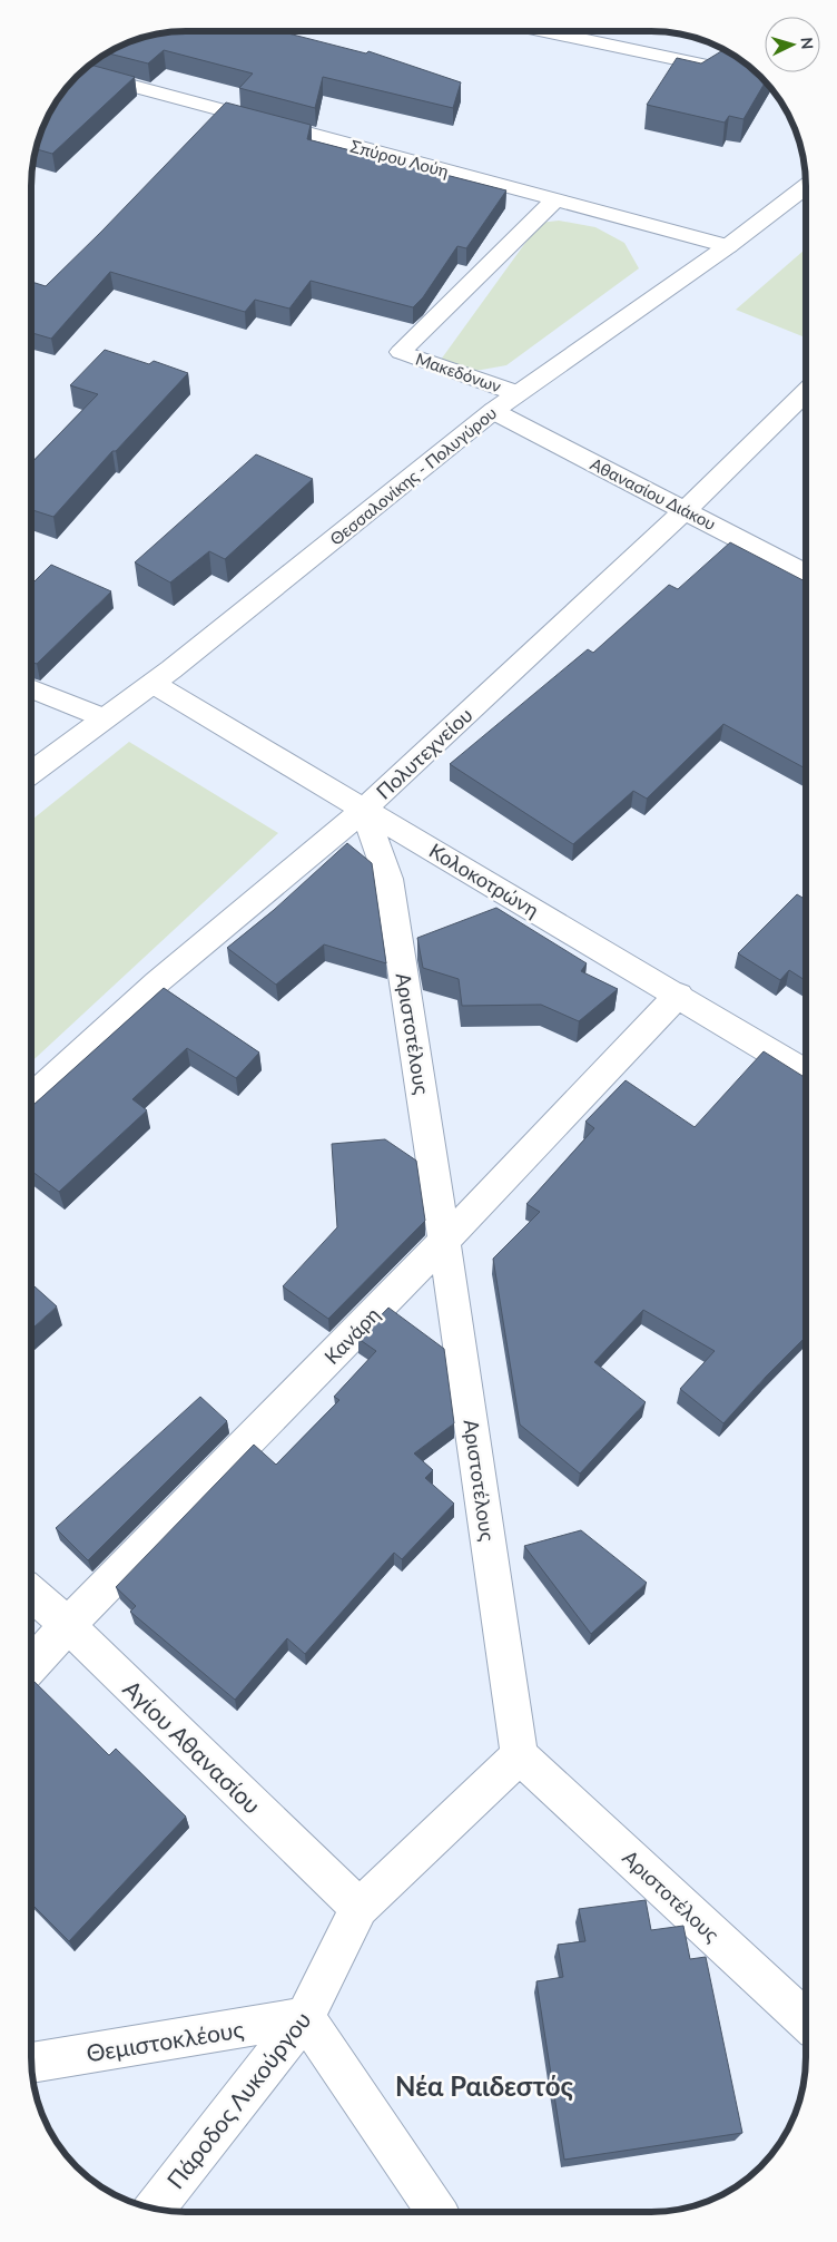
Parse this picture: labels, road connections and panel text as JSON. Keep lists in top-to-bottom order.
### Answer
{
  "streets": {
    "street": [
      "Σπύρου Λούη",
      "Μακεδόνων",
      "Θεσσαλονίκης - Πολυγύρου",
      "Αθανασίου Διάκου",
      "Πολυτεχνείου",
      "Κολοκοτρώνη",
      "Αριστοτέλους",
      "Κανάρη",
      "Αγίου Αθανασίου",
      "Θεμιστοκλέους",
      "Πάροδος Λυκούργου"
    ]
  },
  "crossings": [
    ["Σπύρου Λούη", "Μακεδόνων"],
    ["Σπύρου Λούη", "Θεσσαλονίκης - Πολυγύρου"],
    ["Μακεδόνων", "Θεσσαλονίκης - Πολυγύρου"],
    ["Θεσσαλονίκης - Πολυγύρου", "Αθανασίου Διάκου"],
    ["Θεσσαλονίκης - Πολυγύρου", "Κολοκοτρώνη"],
    ["Αθανασίου Διάκου", "Πολυτεχνείου"],
    ["Πολυτεχνείου", "Κολοκοτρώνη"],
    ["Πολυτεχνείου", "Αριστοτέλους"],
    ["Κολοκοτρώνη", "Αριστοτέλους"],
    ["Κολοκοτρώνη", "Κανάρη"],
    ["Αριστοτέλους", "Κανάρη"],
    ["Αριστοτέλους", "Πάροδος Λυκούργου"],
    ["Κανάρη", "Αγίου Αθανασίου"],
    ["Αγίου Αθανασίου", "Πάροδος Λυκούργου"],
    ["Θεμιστοκλέους", "Πάροδος Λυκούργου"]
  ],
  "districts": ["Νέα Ραιδεστός"],
  "north": "right"
}
